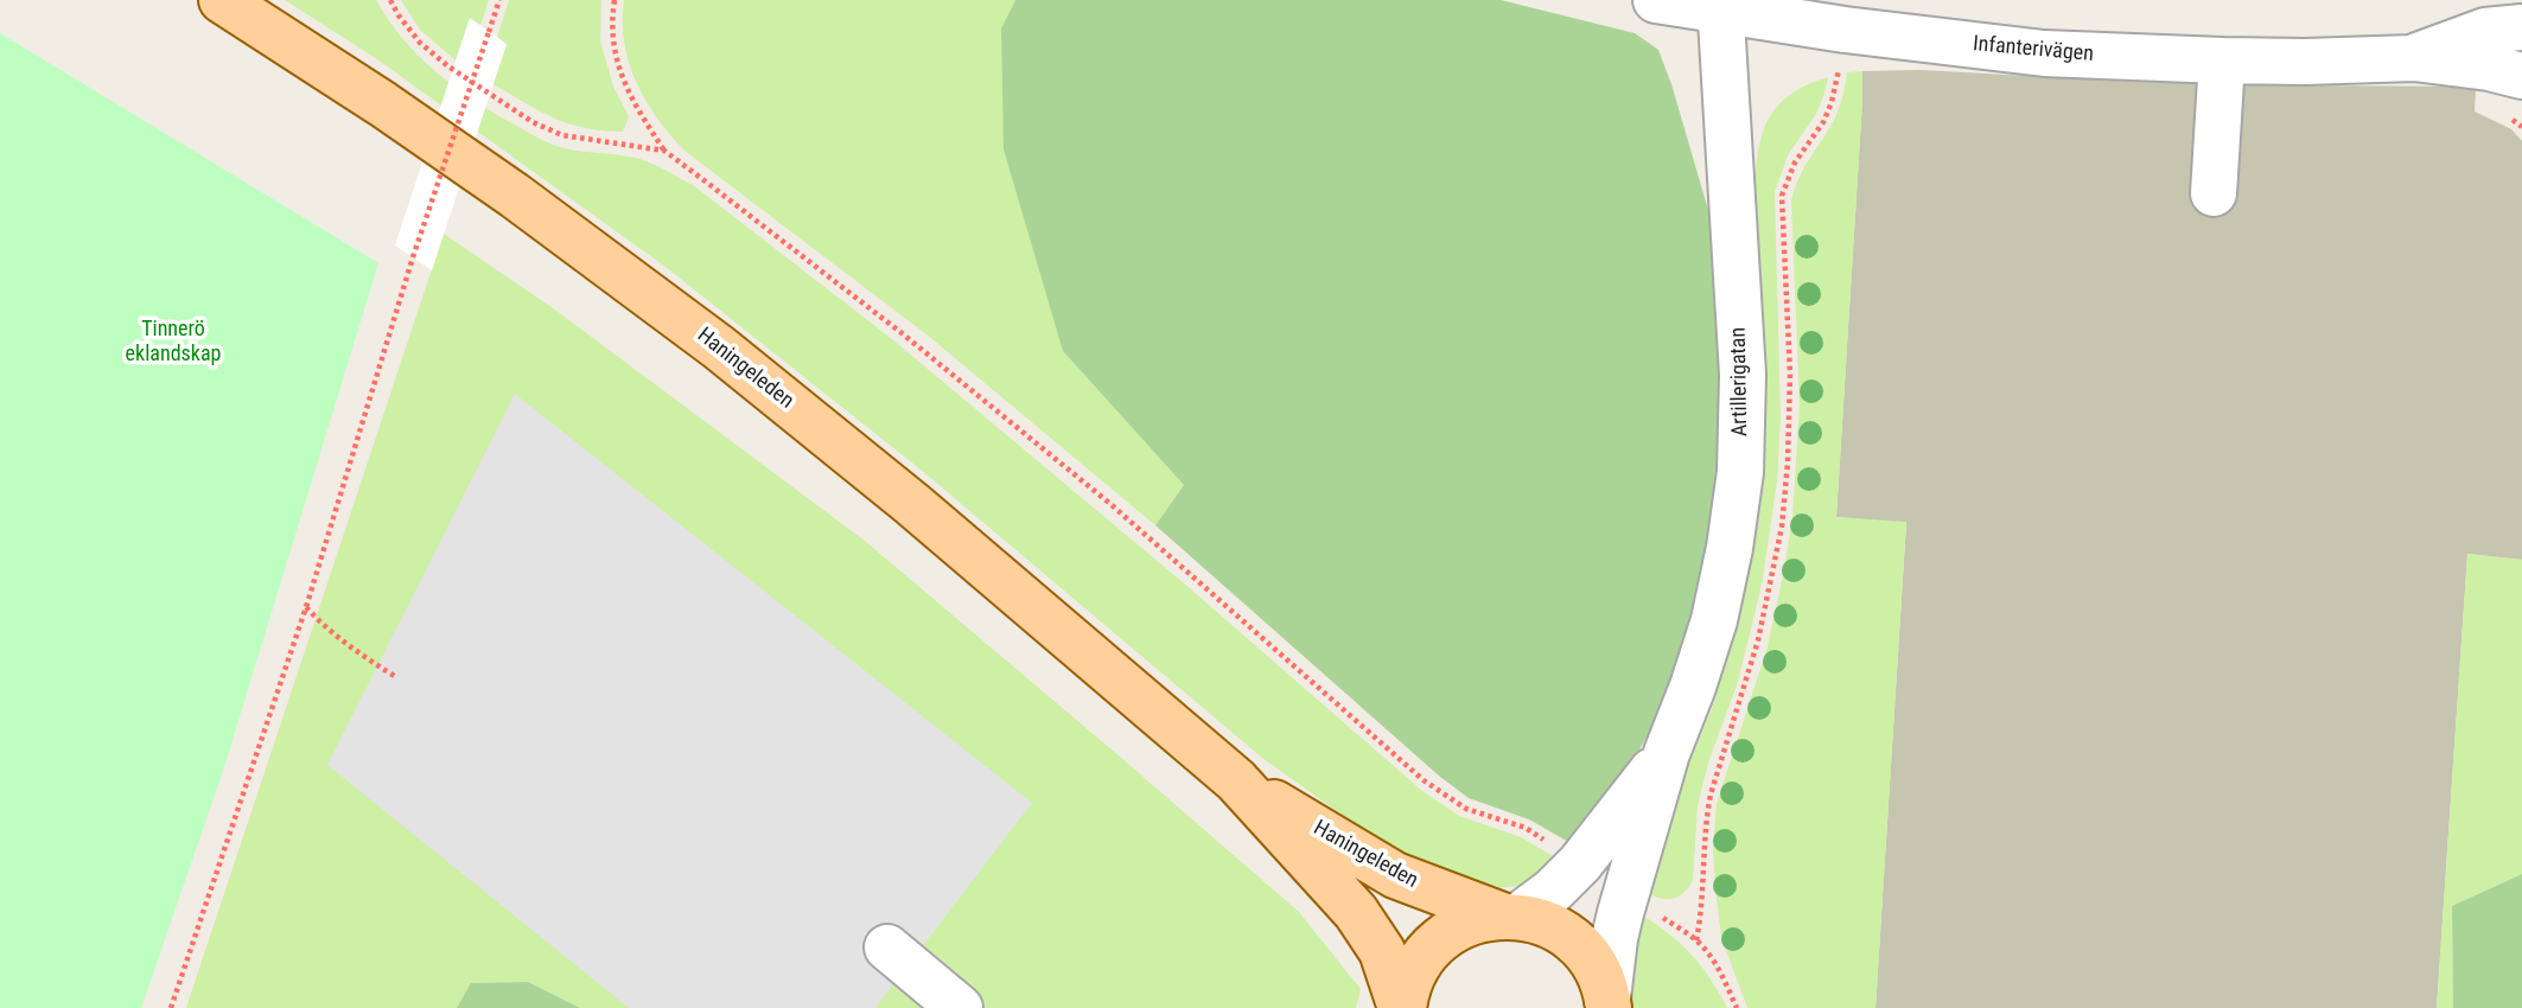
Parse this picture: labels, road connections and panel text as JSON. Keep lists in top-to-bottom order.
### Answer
{
  "streets": {
    "main road": ["Haningeleden"],
    "street": ["Infanterivägen", "Artillerigatan"]
  },
  "crossings": [
    ["Infanterivägen", "Artillerigatan"],
    ["Haningeleden", "Artillerigatan"]
  ],
  "parks": ["Tinnerö eklandskap"]
}
